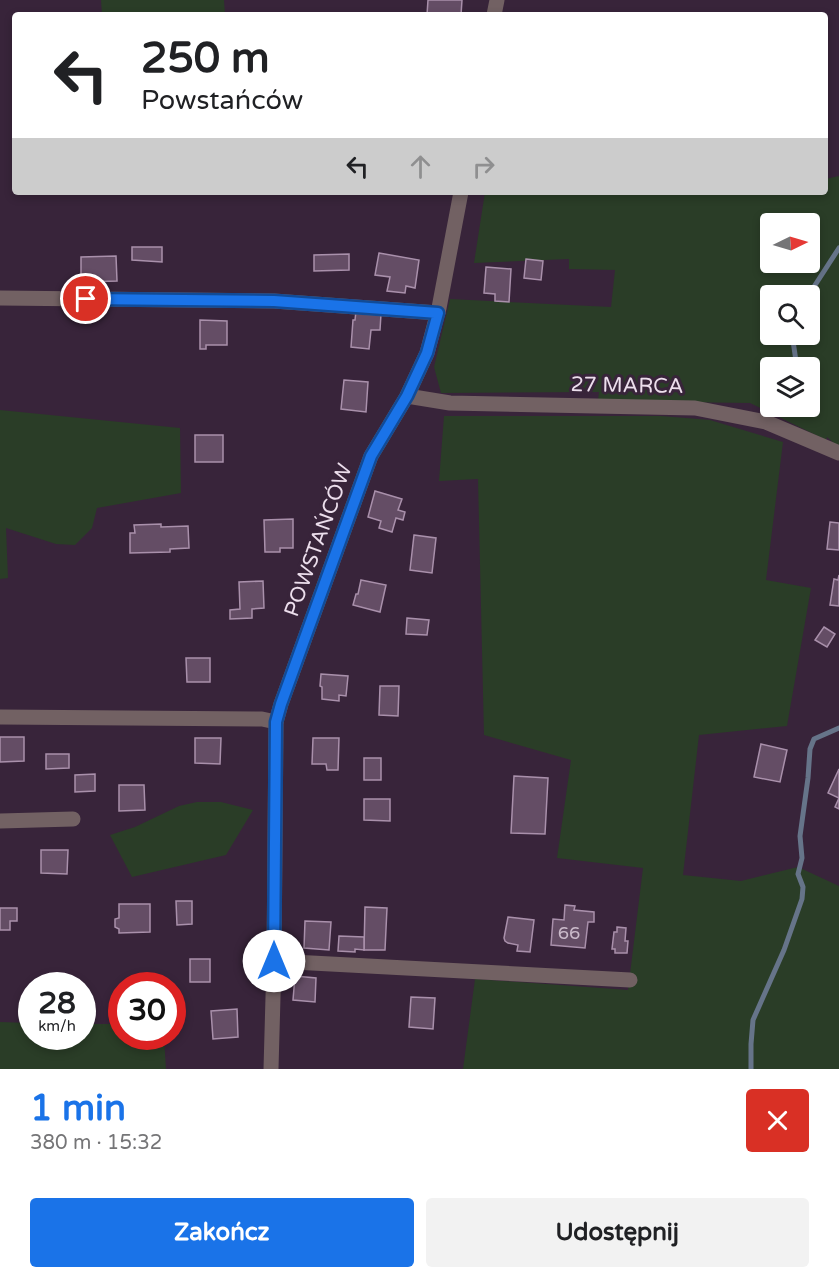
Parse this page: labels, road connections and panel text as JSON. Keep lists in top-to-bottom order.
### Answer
{
  "streets": {
    "street": ["27 MARCA", "POWSTAŃCÓW"]
  },
  "crossings": [
    ["27 MARCA", "POWSTAŃCÓW"]
  ],
  "house_numbers": ["66"],
  "north": "right",
  "page": {
    "turn": ["250 m", "Powstańców"],
    "speed": "28 km/h",
    "limit": "30",
    "heading": ["1 min", "380 m · 15:32"],
    "buttons": ["Zakończ", "Udostępnij"]
  }
}
